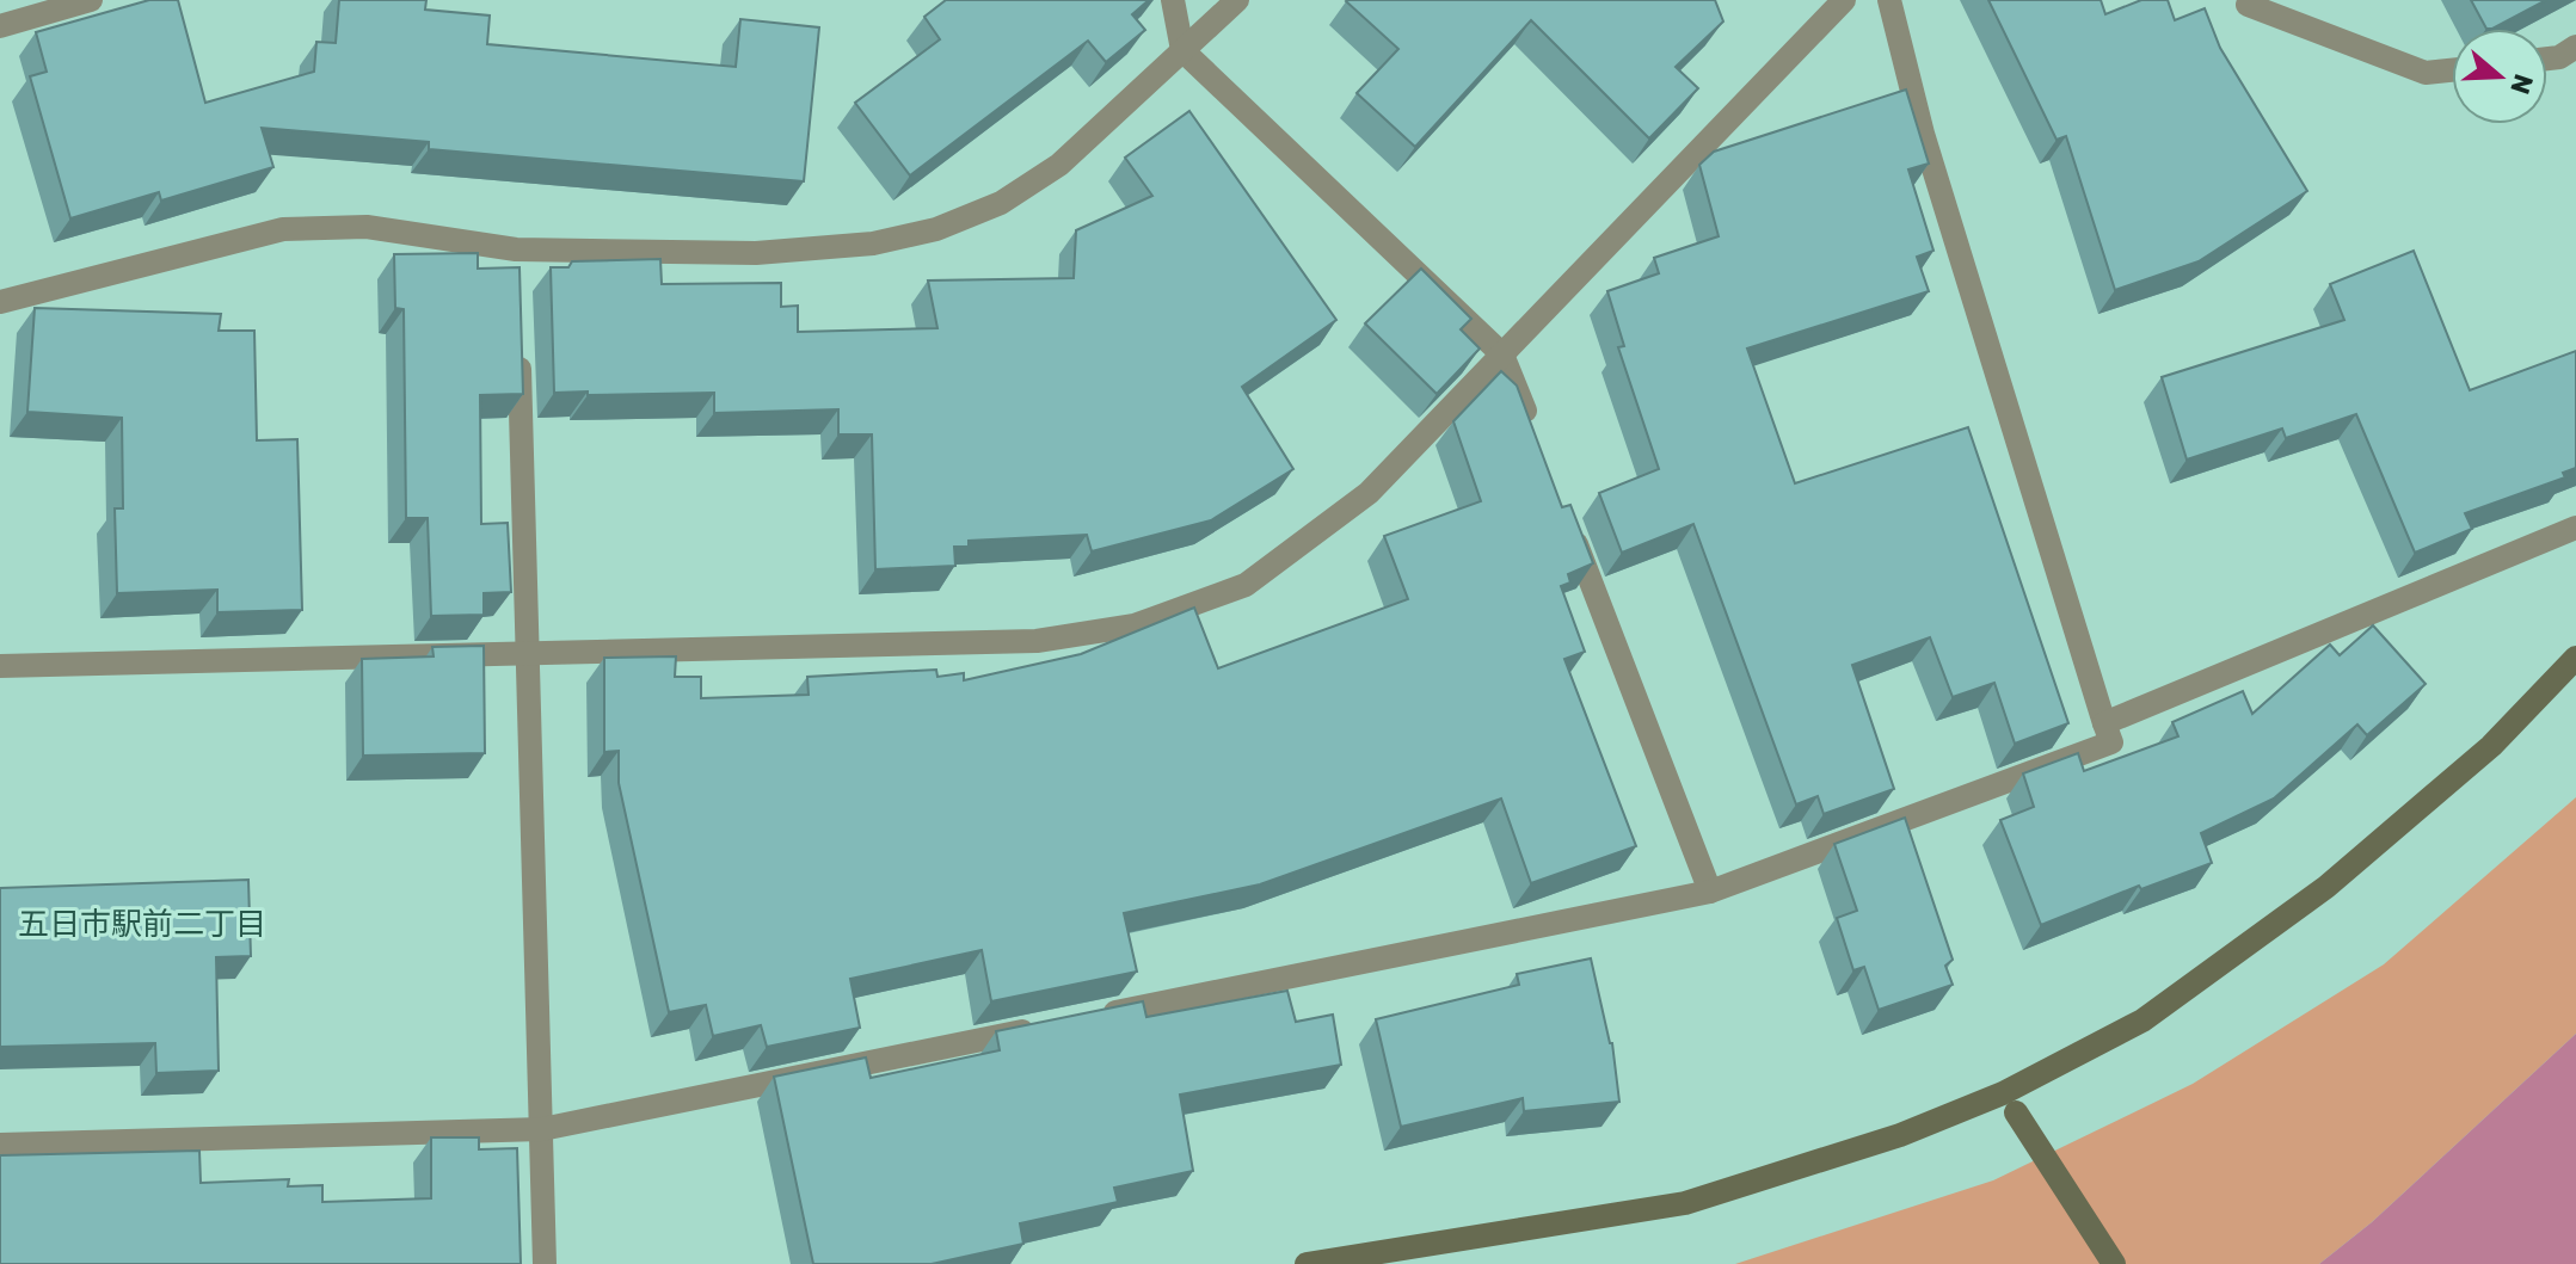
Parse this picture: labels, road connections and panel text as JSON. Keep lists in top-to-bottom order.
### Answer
{
  "districts": ["五日市駅前二丁目"],
  "north": "right"
}
